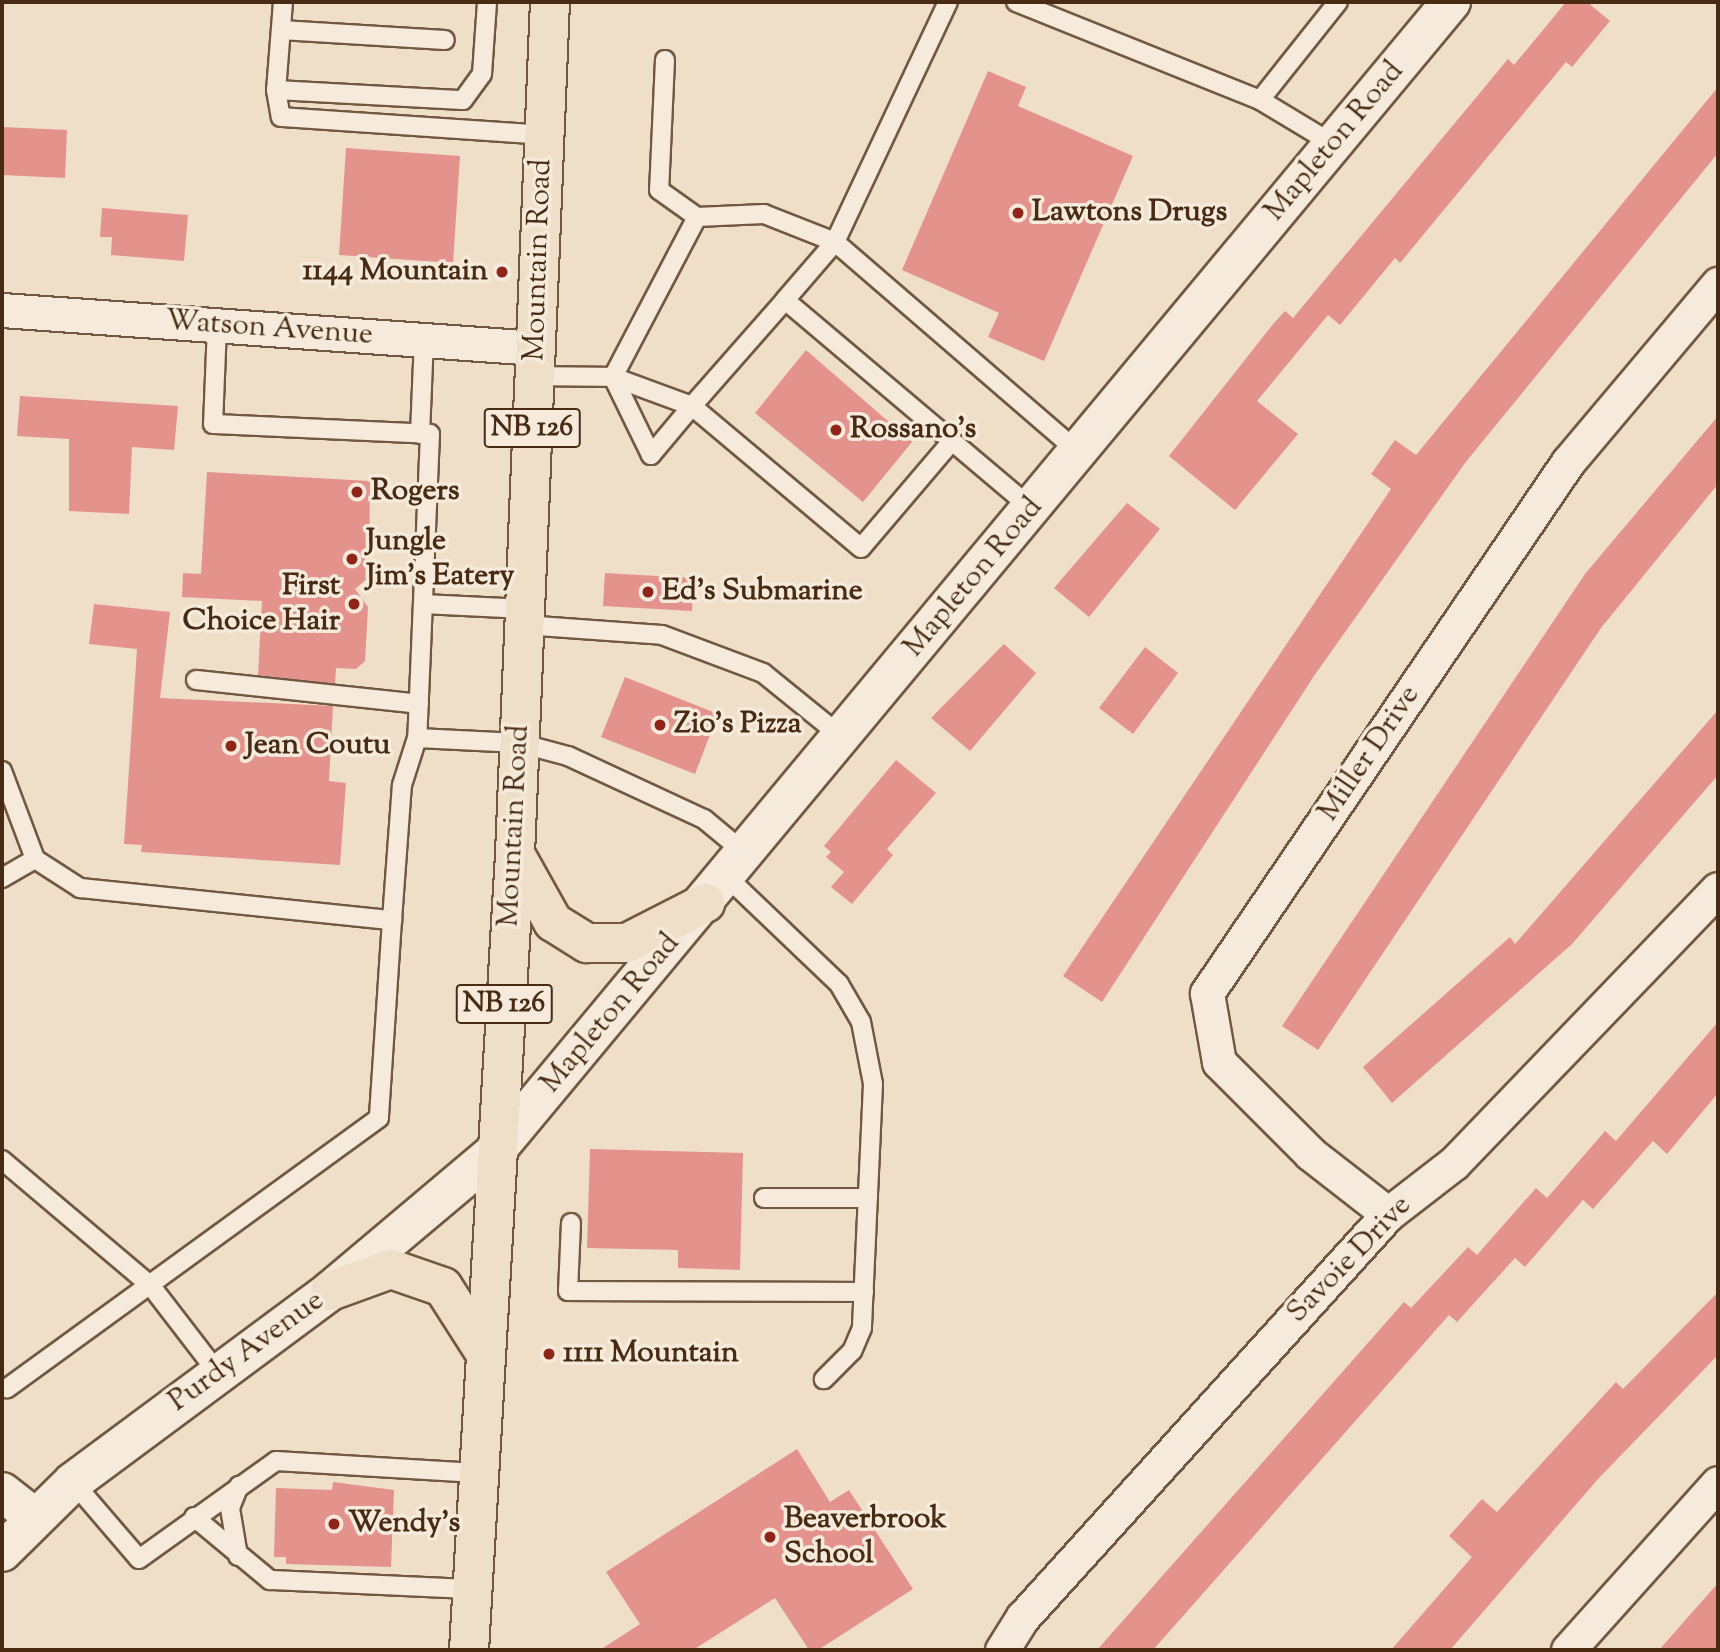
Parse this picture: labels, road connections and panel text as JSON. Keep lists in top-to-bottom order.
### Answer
{
  "streets": {
    "main road": [
      "Mapleton Road",
      "Mountain Road",
      "NB 126",
      "Purdy Avenue"
    ],
    "street": ["Watson Avenue", "Miller Drive", "Savoie Drive"]
  },
  "crossings": [
    ["Mapleton Road", "Mountain Road"],
    ["Mapleton Road", "Purdy Avenue"],
    ["Mountain Road", "Watson Avenue"],
    ["Mountain Road", "Purdy Avenue"],
    ["Miller Drive", "Savoie Drive"]
  ],
  "places": [
    "Lawtons Drugs",
    "1144 Mountain",
    "Rossano's",
    "Rogers",
    "Jungle Jim's Eatery",
    "Ed's Submarine",
    "First Choice Hair",
    "Zio's Pizza",
    "Jean Coutu",
    "1111 Mountain",
    "Wendy's",
    "Beaverbrook School"
  ]
}
